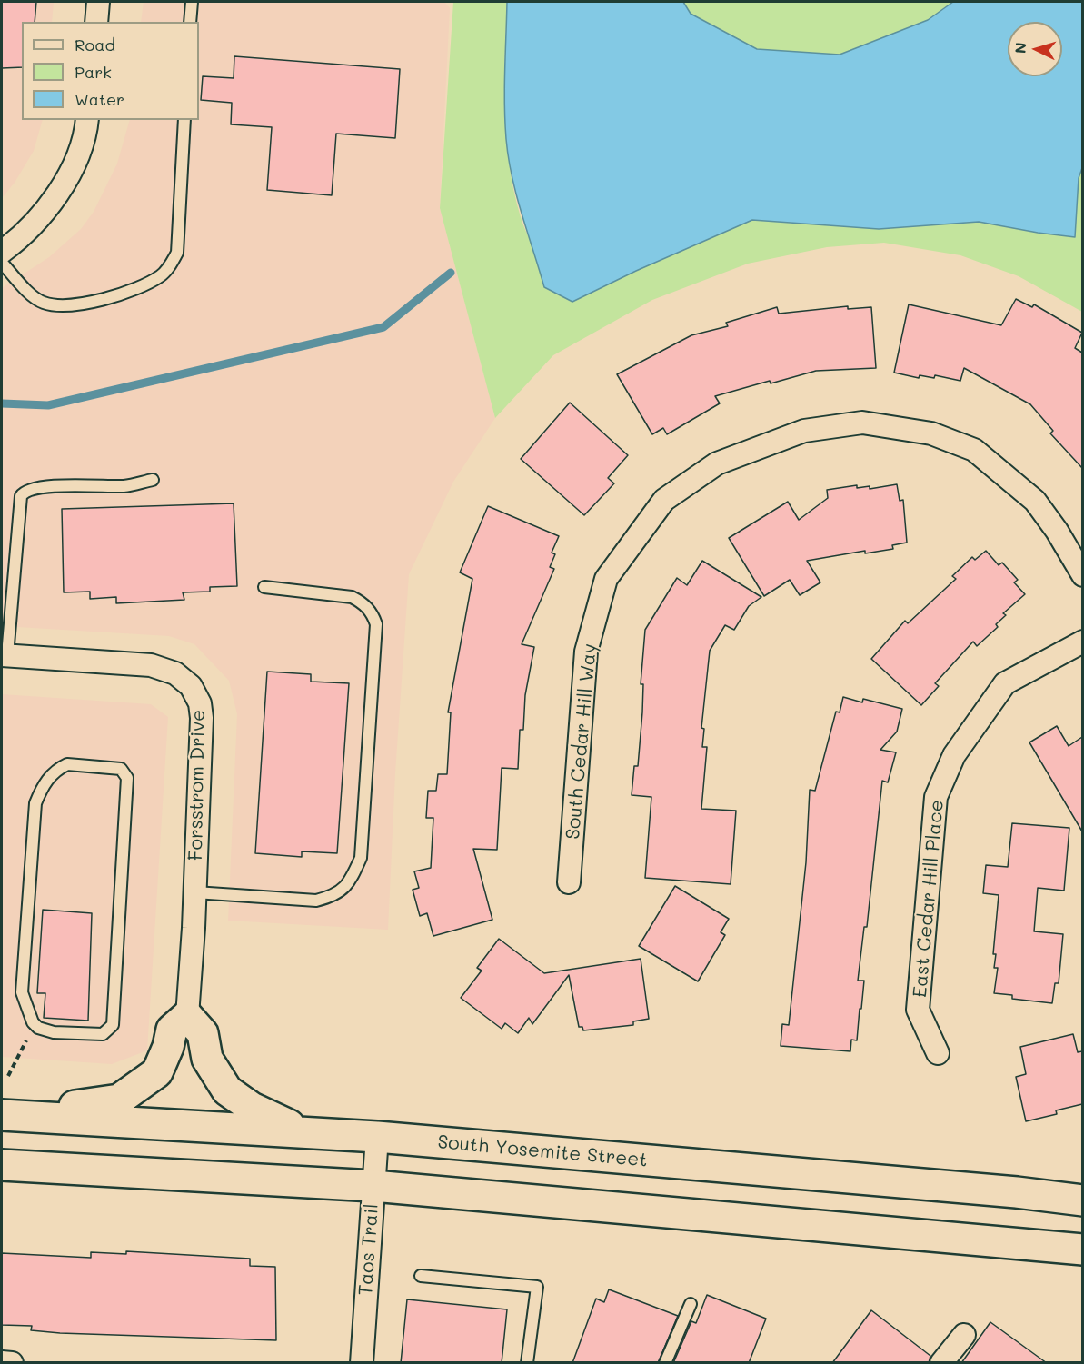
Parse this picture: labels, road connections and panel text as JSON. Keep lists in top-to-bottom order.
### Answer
{
  "streets": {
    "main road": ["South Yosemite Street"],
    "street": [
      "South Cedar Hill Way",
      "Forsstrom Drive",
      "East Cedar Hill Place",
      "Taos Trail"
    ]
  },
  "crossings": [
    ["South Yosemite Street", "Taos Trail"]
  ],
  "legend": ["Road", "Park", "Water"],
  "north": "left"
}
